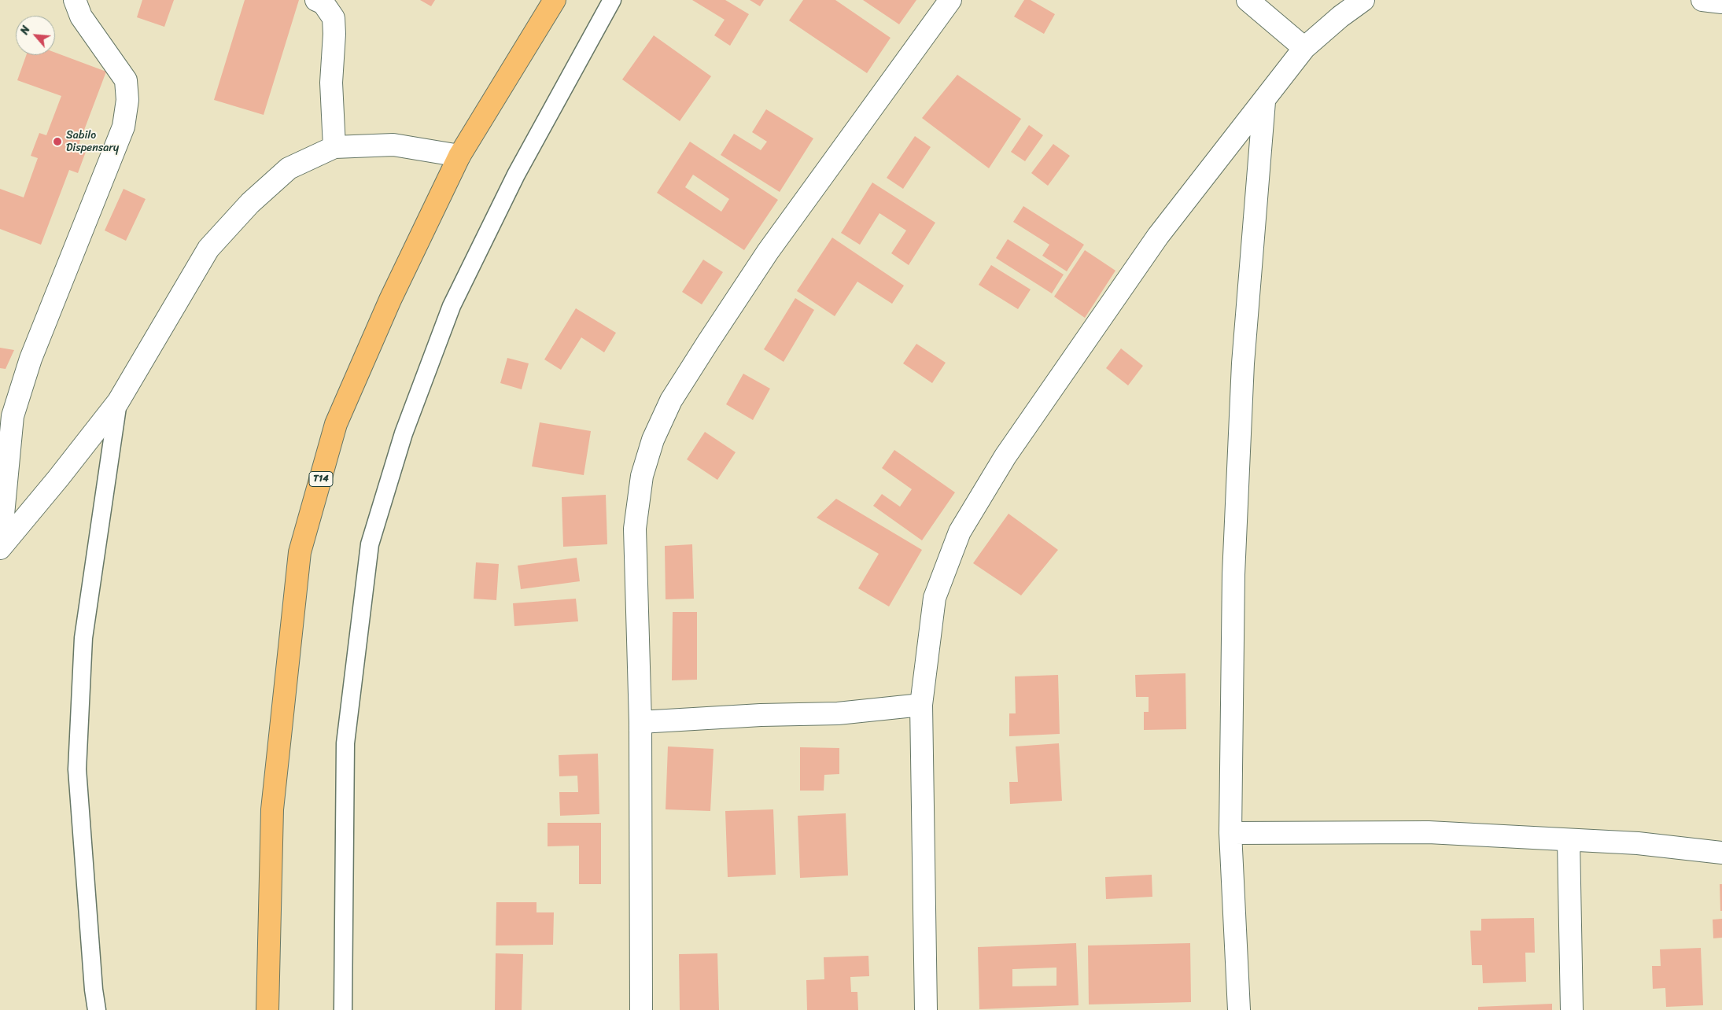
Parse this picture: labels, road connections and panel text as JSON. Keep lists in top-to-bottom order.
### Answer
{
  "streets": {
    "highway": ["T14"]
  },
  "places": ["Sabilo Dispensary"],
  "north": "top left"
}
